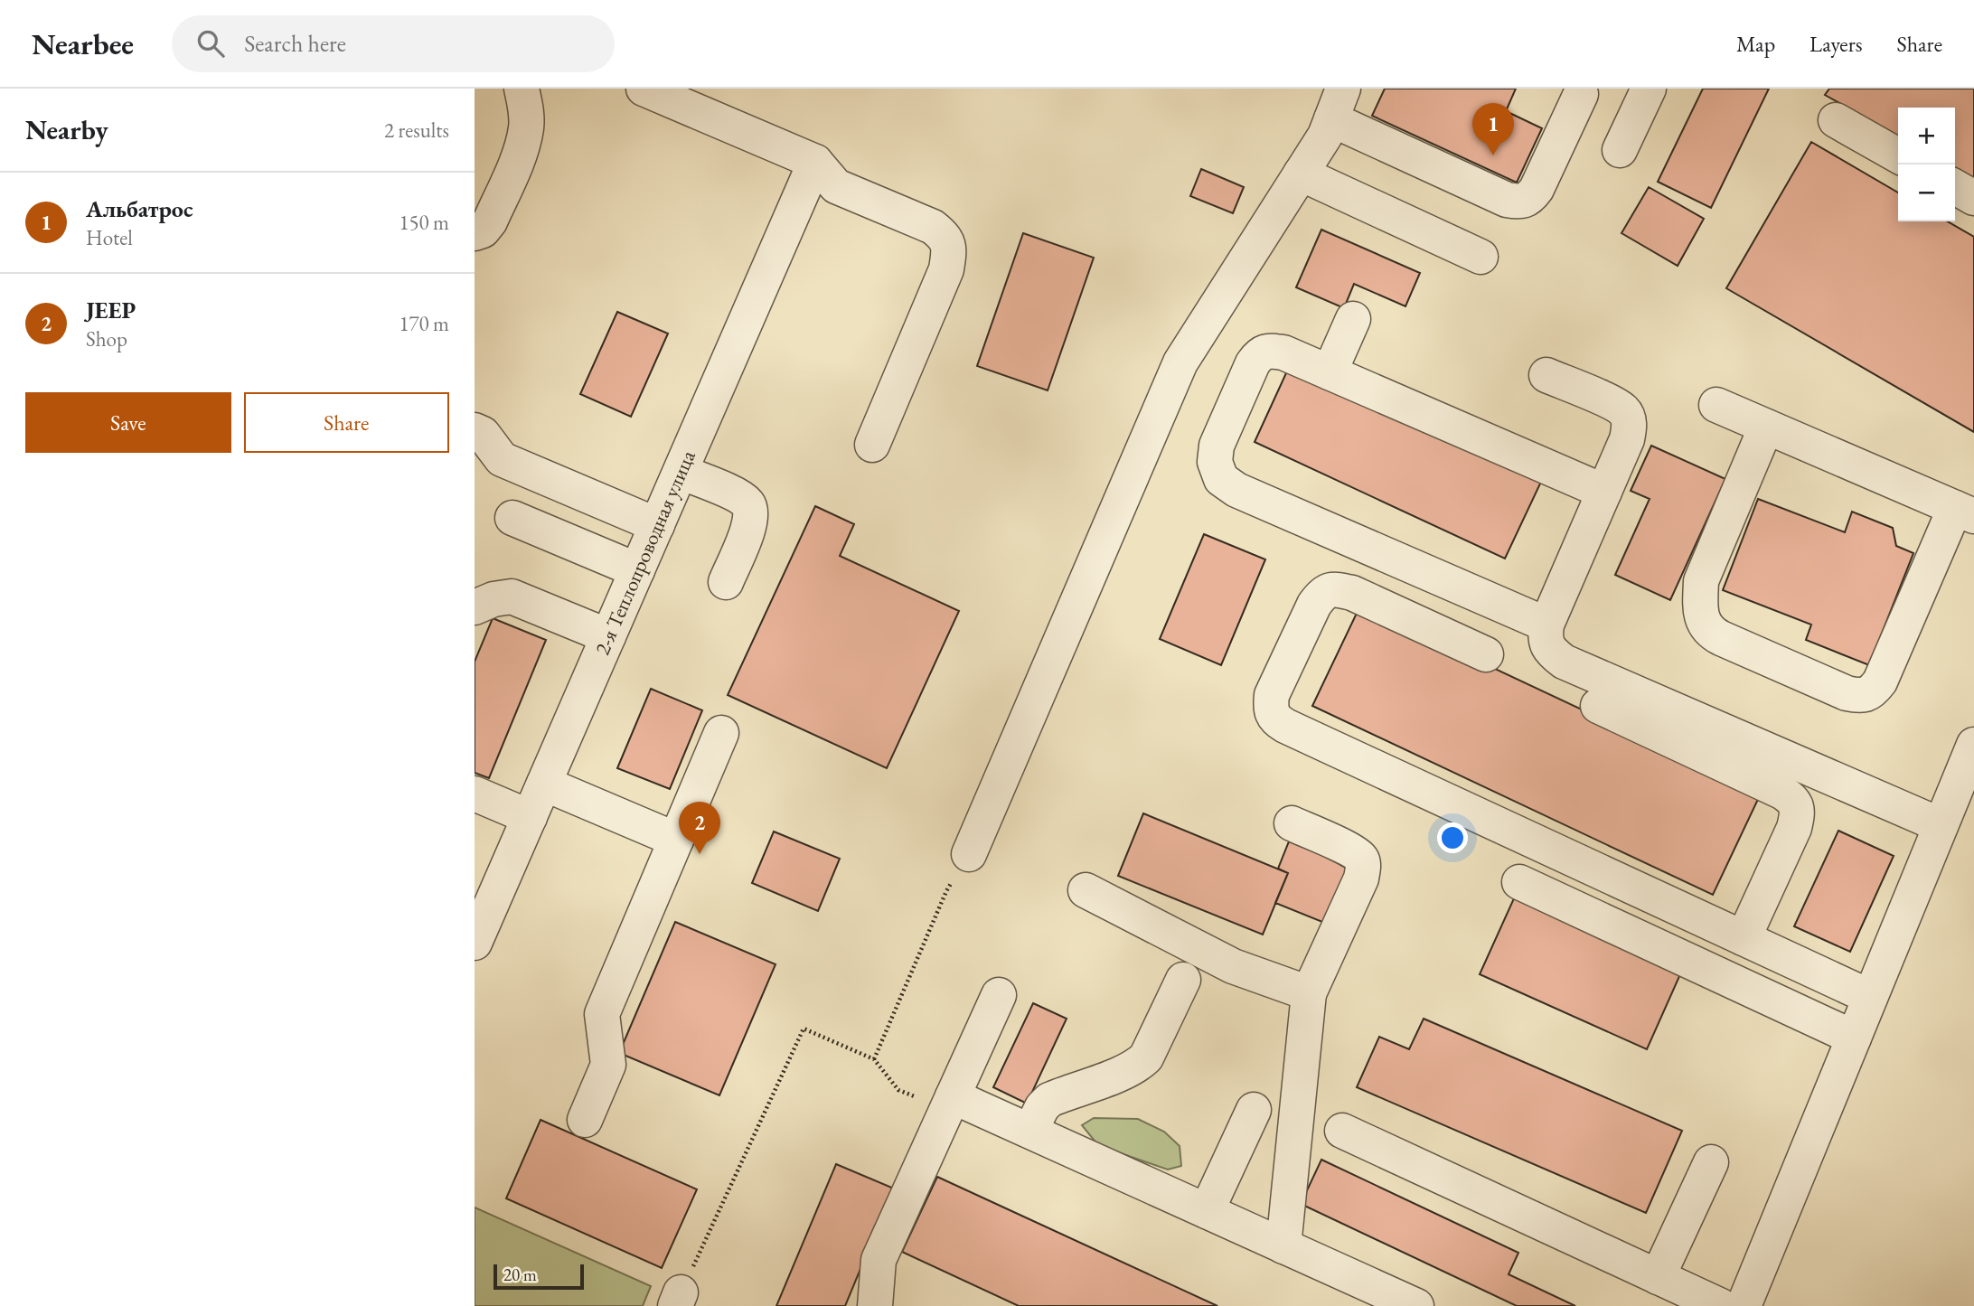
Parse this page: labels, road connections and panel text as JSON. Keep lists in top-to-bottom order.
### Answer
{
  "streets": {
    "street": ["2-я Теплопроводная улица"]
  },
  "scale_bar": "20 m",
  "page": {
    "header": "Nearbee",
    "search": "Search here",
    "nav": ["Map", "Layers", "Share"],
    "heading": ["Nearby", "2 results"],
    "pins": ["1", "2"],
    "map_buttons": ["+", "−"],
    "list": [
      {
        "mark": "1",
        "name": "Альбатрос",
        "note": "Hotel",
        "value": "150 m"
      },
      {
        "mark": "2",
        "name": "JEEP",
        "note": "Shop",
        "value": "170 m"
      }
    ],
    "buttons": ["Save", "Share"],
    "scale": "20 m"
  }
}
